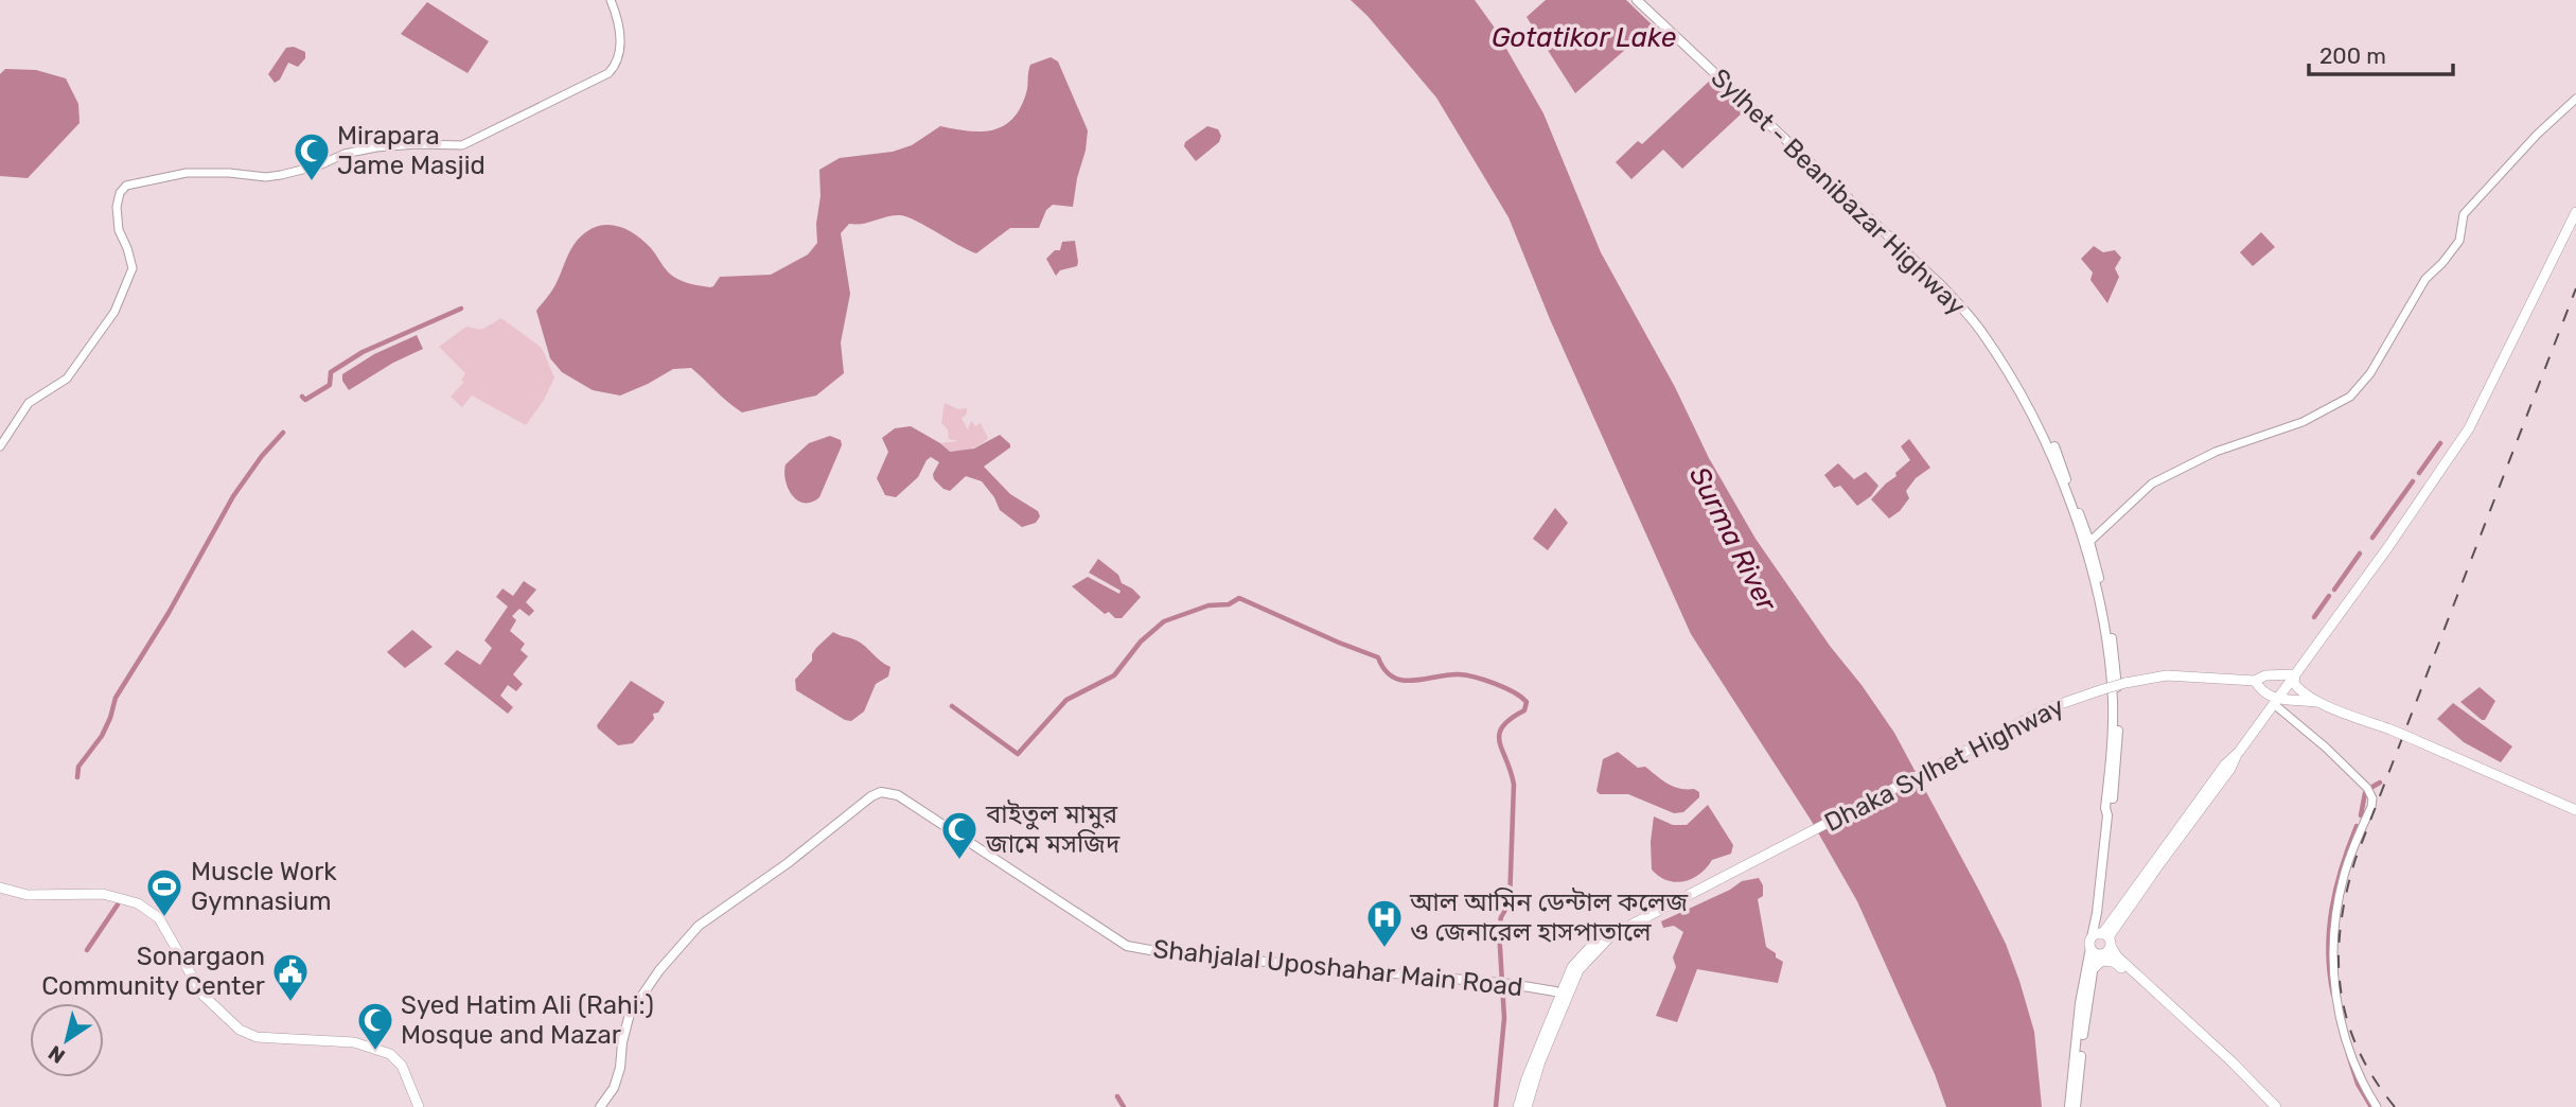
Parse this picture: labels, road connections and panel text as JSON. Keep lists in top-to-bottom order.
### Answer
{
  "streets": {
    "highway": ["Dhaka Sylhet Highway"],
    "main road": ["Sylhet - Beanibazar Highway", "Shahjalal Uposhahar Main Road"]
  },
  "crossings": [
    ["Dhaka Sylhet Highway", "Shahjalal Uposhahar Main Road"]
  ],
  "water": ["Gotatikor Lake", "Surma River"],
  "places": {
    "mosque": ["Mirapara Jame Masjid", "বাইতুল মামুর জামে মসজিদ", "Syed Hatim Ali (Rahi:) Mosque and Mazar"],
    "sports": ["Muscle Work Gymnasium"],
    "hospital": ["আল আমিন ডেন্টাল কলেজ ও জেনারেল হাসপাতালে"],
    "public building": ["Sonargaon Community Center"]
  },
  "scale_bar": "200 m",
  "north": "bottom left"
}
